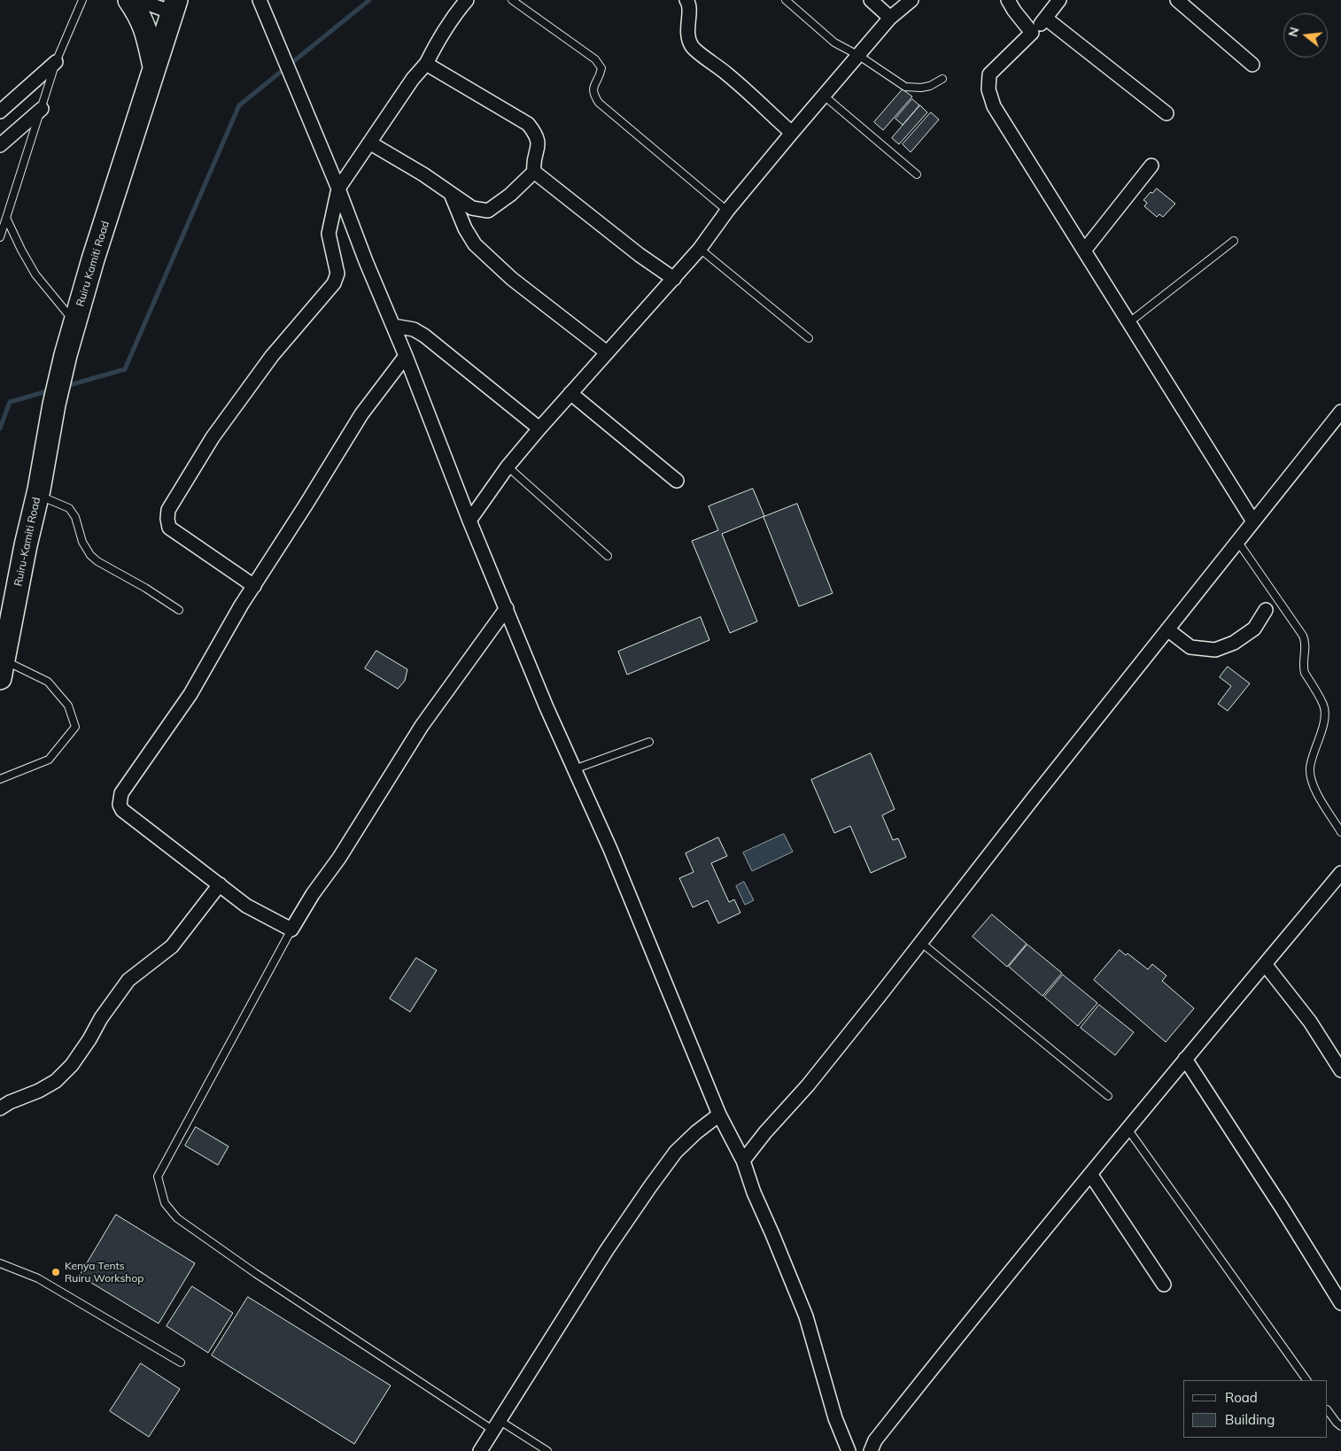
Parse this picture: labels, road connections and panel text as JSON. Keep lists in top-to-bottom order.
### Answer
{
  "streets": {
    "main road": ["Ruiru Kamiti Road", "Ruiru-Kamiti Road"]
  },
  "crossings": [
    ["Ruiru Kamiti Road", "Ruiru-Kamiti Road"]
  ],
  "places": ["Kenya Tents Ruiru Workshop"],
  "legend": ["Road", "Building"],
  "north": "left"
}
